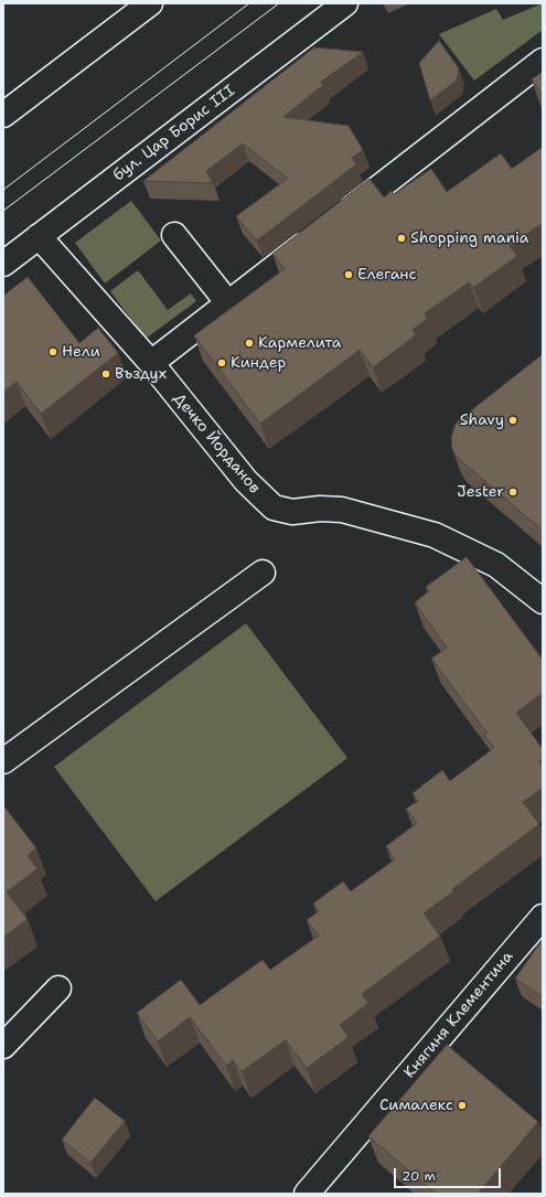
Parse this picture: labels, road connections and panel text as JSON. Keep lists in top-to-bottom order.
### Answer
{
  "streets": {
    "street": ["бул. Цар Борис III", "Дечко Йорданов", "Княгиня Клементина"]
  },
  "crossings": [
    ["бул. Цар Борис III", "Дечко Йорданов"]
  ],
  "places": [
    "Shopping mania",
    "Елеганс",
    "Кармелита",
    "Нели",
    "Киндер",
    "Въздух",
    "Shavy",
    "Jester",
    "Сималекс"
  ],
  "scale_bar": "20 m"
}
